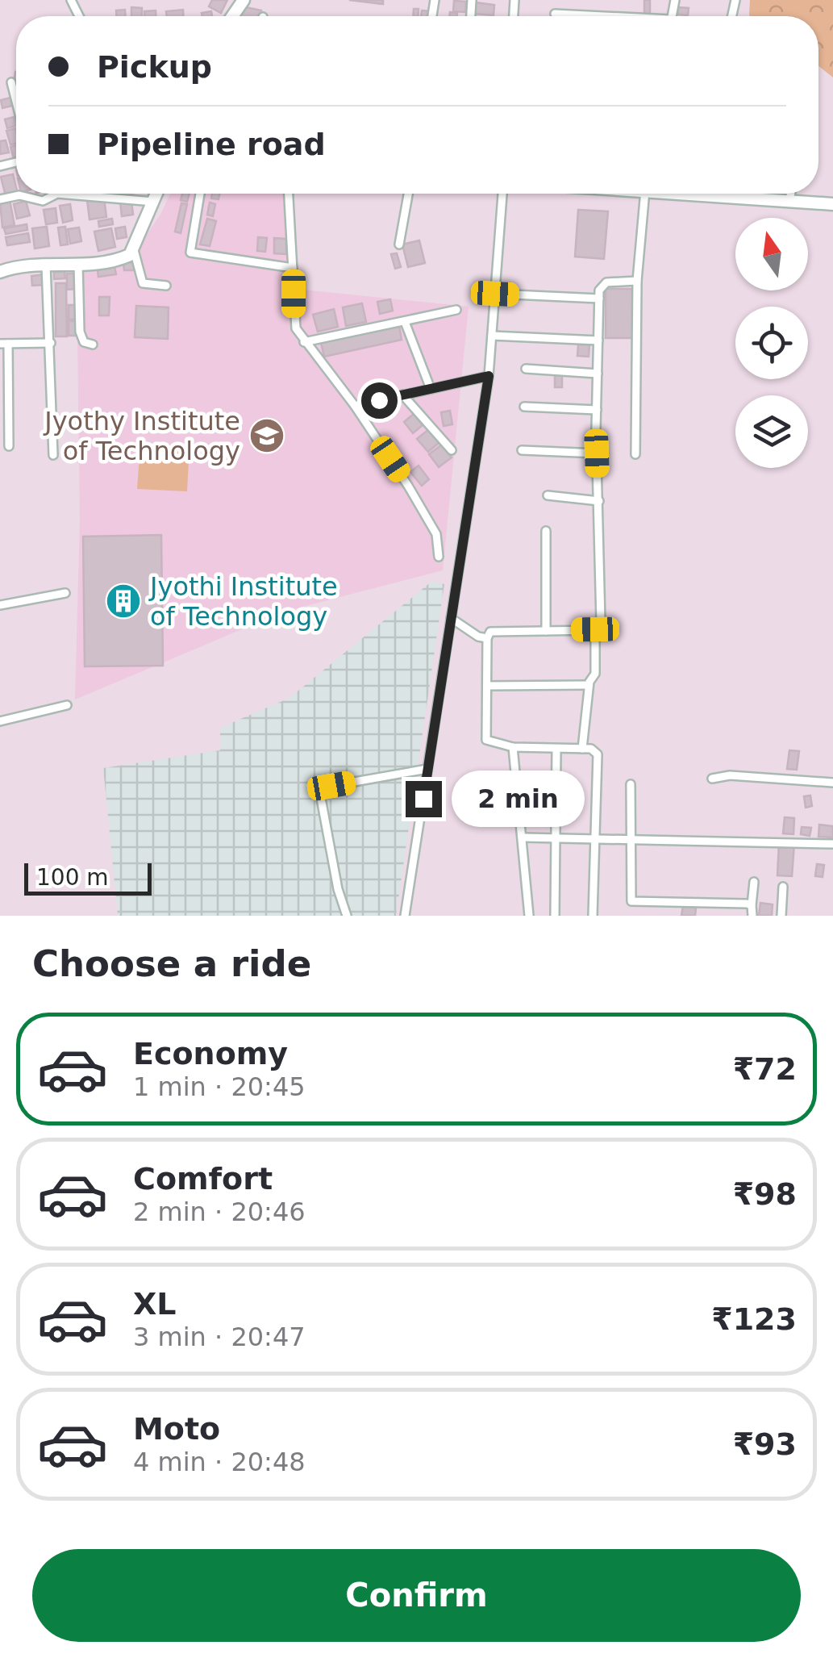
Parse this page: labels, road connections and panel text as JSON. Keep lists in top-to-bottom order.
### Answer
{
  "places": {
    "school or university": ["Jyothy Institute of Technology"],
    "building": ["Jyothi Institute of Technology"]
  },
  "scale_bar": "100 m",
  "north": "top",
  "page": {
    "banner": ["Pickup", "Pipeline road"],
    "bubble": "2 min",
    "scale": "100 m",
    "heading": "Choose a ride",
    "list": [
      {
        "name": "Economy",
        "note": "1 min · 20:45",
        "value": "₹72"
      },
      {
        "name": "Comfort",
        "note": "2 min · 20:46",
        "value": "₹98"
      },
      {
        "name": "XL",
        "note": "3 min · 20:47",
        "value": "₹123"
      },
      {
        "name": "Moto",
        "note": "4 min · 20:48",
        "value": "₹93"
      }
    ],
    "buttons": "Confirm"
  }
}
